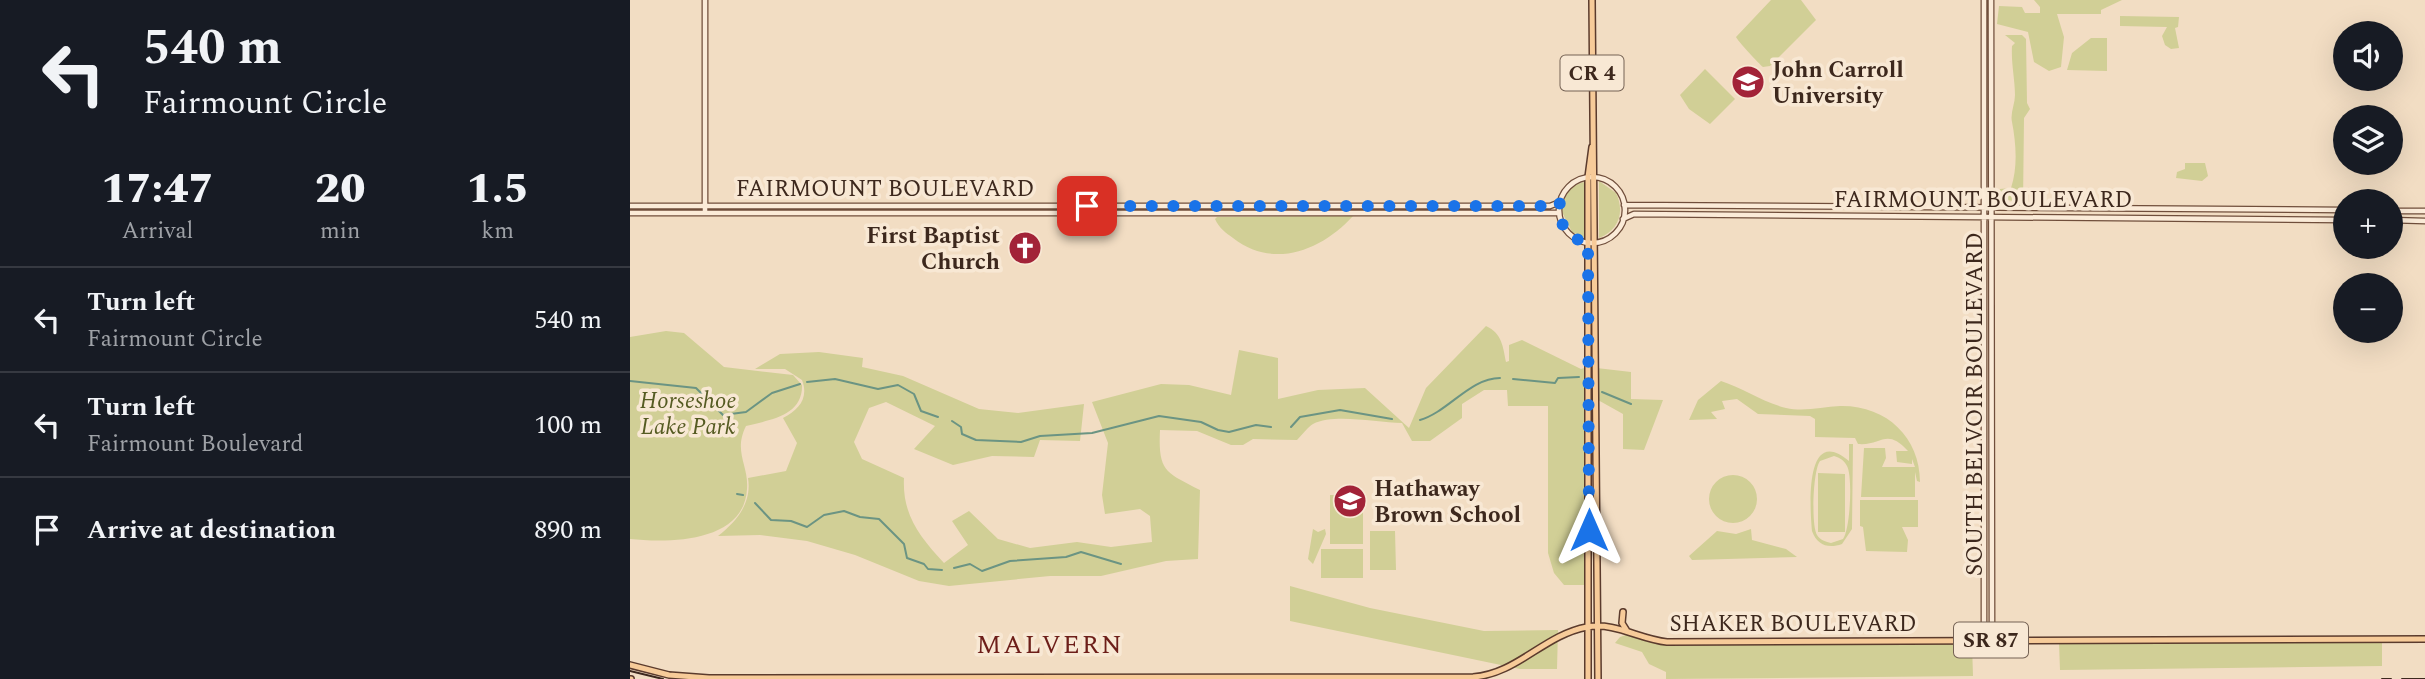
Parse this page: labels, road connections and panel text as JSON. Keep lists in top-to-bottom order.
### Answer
{
  "streets": {
    "main road": [
      "CR 4",
      "FAIRMOUNT BOULEVARD",
      "SOUTH BELVOIR BOULEVARD",
      "SHAKER BOULEVARD",
      "SR 87"
    ]
  },
  "crossings": [
    ["CR 4", "SHAKER BOULEVARD"],
    ["FAIRMOUNT BOULEVARD", "SOUTH BELVOIR BOULEVARD"],
    ["SOUTH BELVOIR BOULEVARD", "SHAKER BOULEVARD"]
  ],
  "districts": ["MALVERN"],
  "parks": ["Horseshoe Lake Park"],
  "places": {
    "school or university": ["John Carroll University", "Hathaway Brown School"],
    "church": ["First Baptist Church"]
  },
  "page": {
    "turn": ["540 m", "Fairmount Circle"],
    "map_buttons": ["+", "−"],
    "eta": [
      "17:47",
      "Arrival",
      "20",
      "min",
      "1.5",
      "km"
    ],
    "list": [
      {
        "name": "Turn left",
        "note": "Fairmount Circle",
        "value": "540 m"
      },
      {
        "name": "Turn left",
        "note": "Fairmount Boulevard",
        "value": "100 m"
      },
      {
        "name": "Arrive at destination",
        "value": "890 m"
      }
    ]
  }
}
